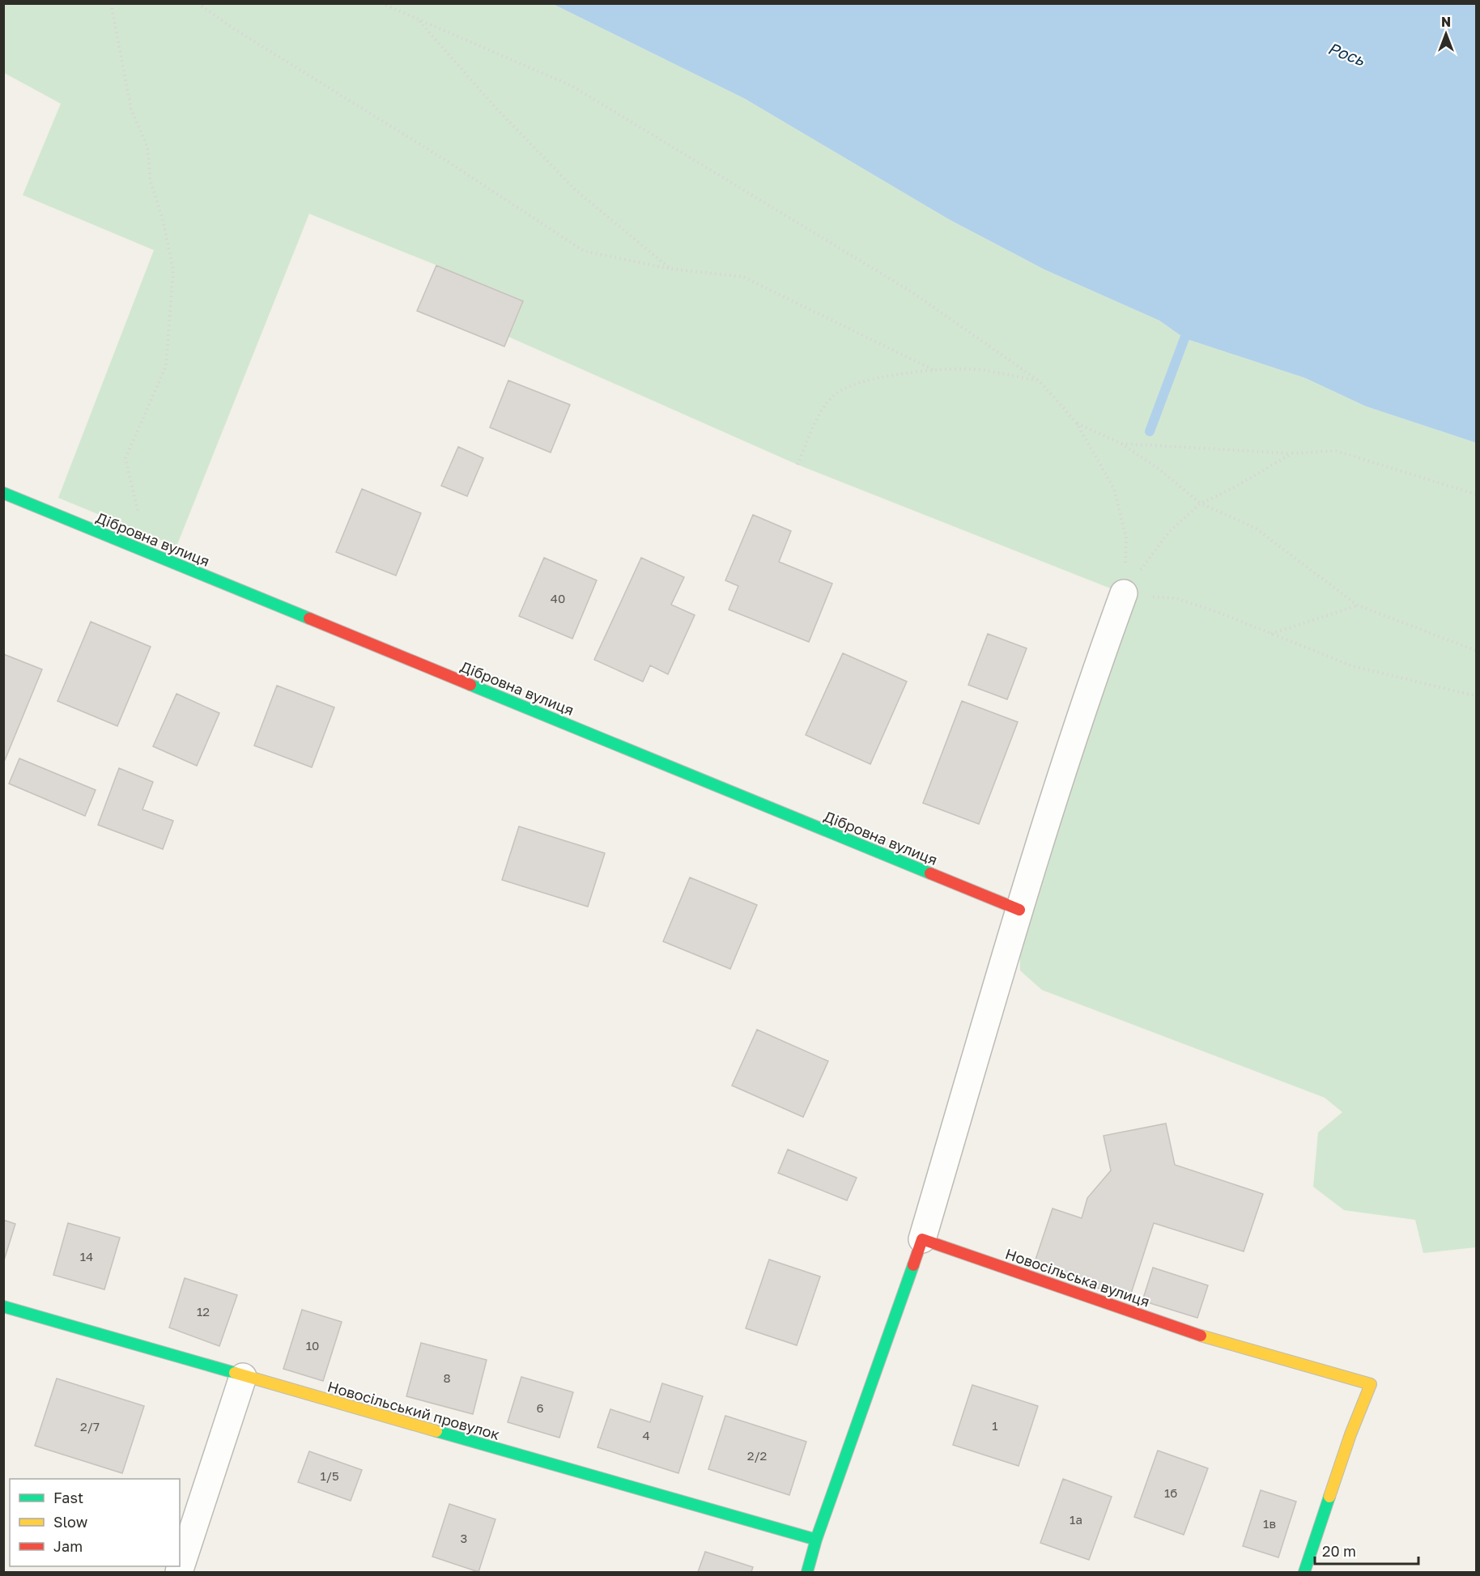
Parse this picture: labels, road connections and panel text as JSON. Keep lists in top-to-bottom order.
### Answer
{
  "streets": {
    "street": ["Дібровна вулиця", "Новосільська вулиця", "Новосільський провулок"]
  },
  "water": ["Рось"],
  "house_numbers": [
    "40",
    "14",
    "12",
    "10",
    "8",
    "6",
    "1",
    "2/7",
    "4",
    "2/2",
    "1/5",
    "1б",
    "1а",
    "1в",
    "3"
  ],
  "legend": ["Fast", "Slow", "Jam"],
  "scale_bar": "20 m",
  "north": "top"
}
